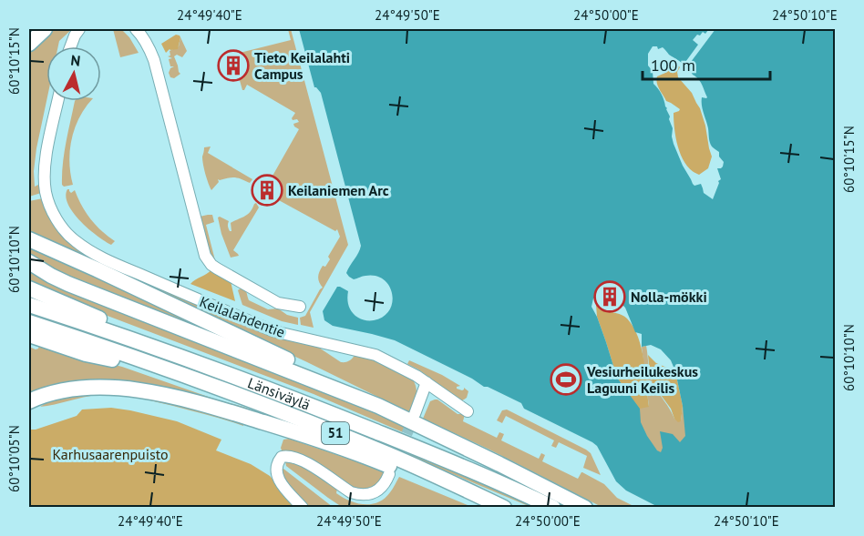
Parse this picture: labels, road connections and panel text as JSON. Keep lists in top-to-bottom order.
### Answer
{
  "streets": {
    "highway": ["Länsiväylä", "51"],
    "street": ["Keilalahdentie"]
  },
  "parks": ["Karhusaarenpuisto"],
  "places": {
    "building": ["Tieto Keilalahti Campus", "Keilaniemen Arc", "Nolla-mökki"],
    "sports": ["Vesiurheilukeskus Laguuni Keilis"]
  },
  "scale_bar": "100 m",
  "north": "top",
  "coordinates": [
    "24°49'40\"E",
    "24°49'50\"E",
    "24°50'00\"E",
    "24°50'10\"E",
    "60°10'15\"N",
    "60°10'10\"N",
    "60°10'05\"N"
  ]
}
